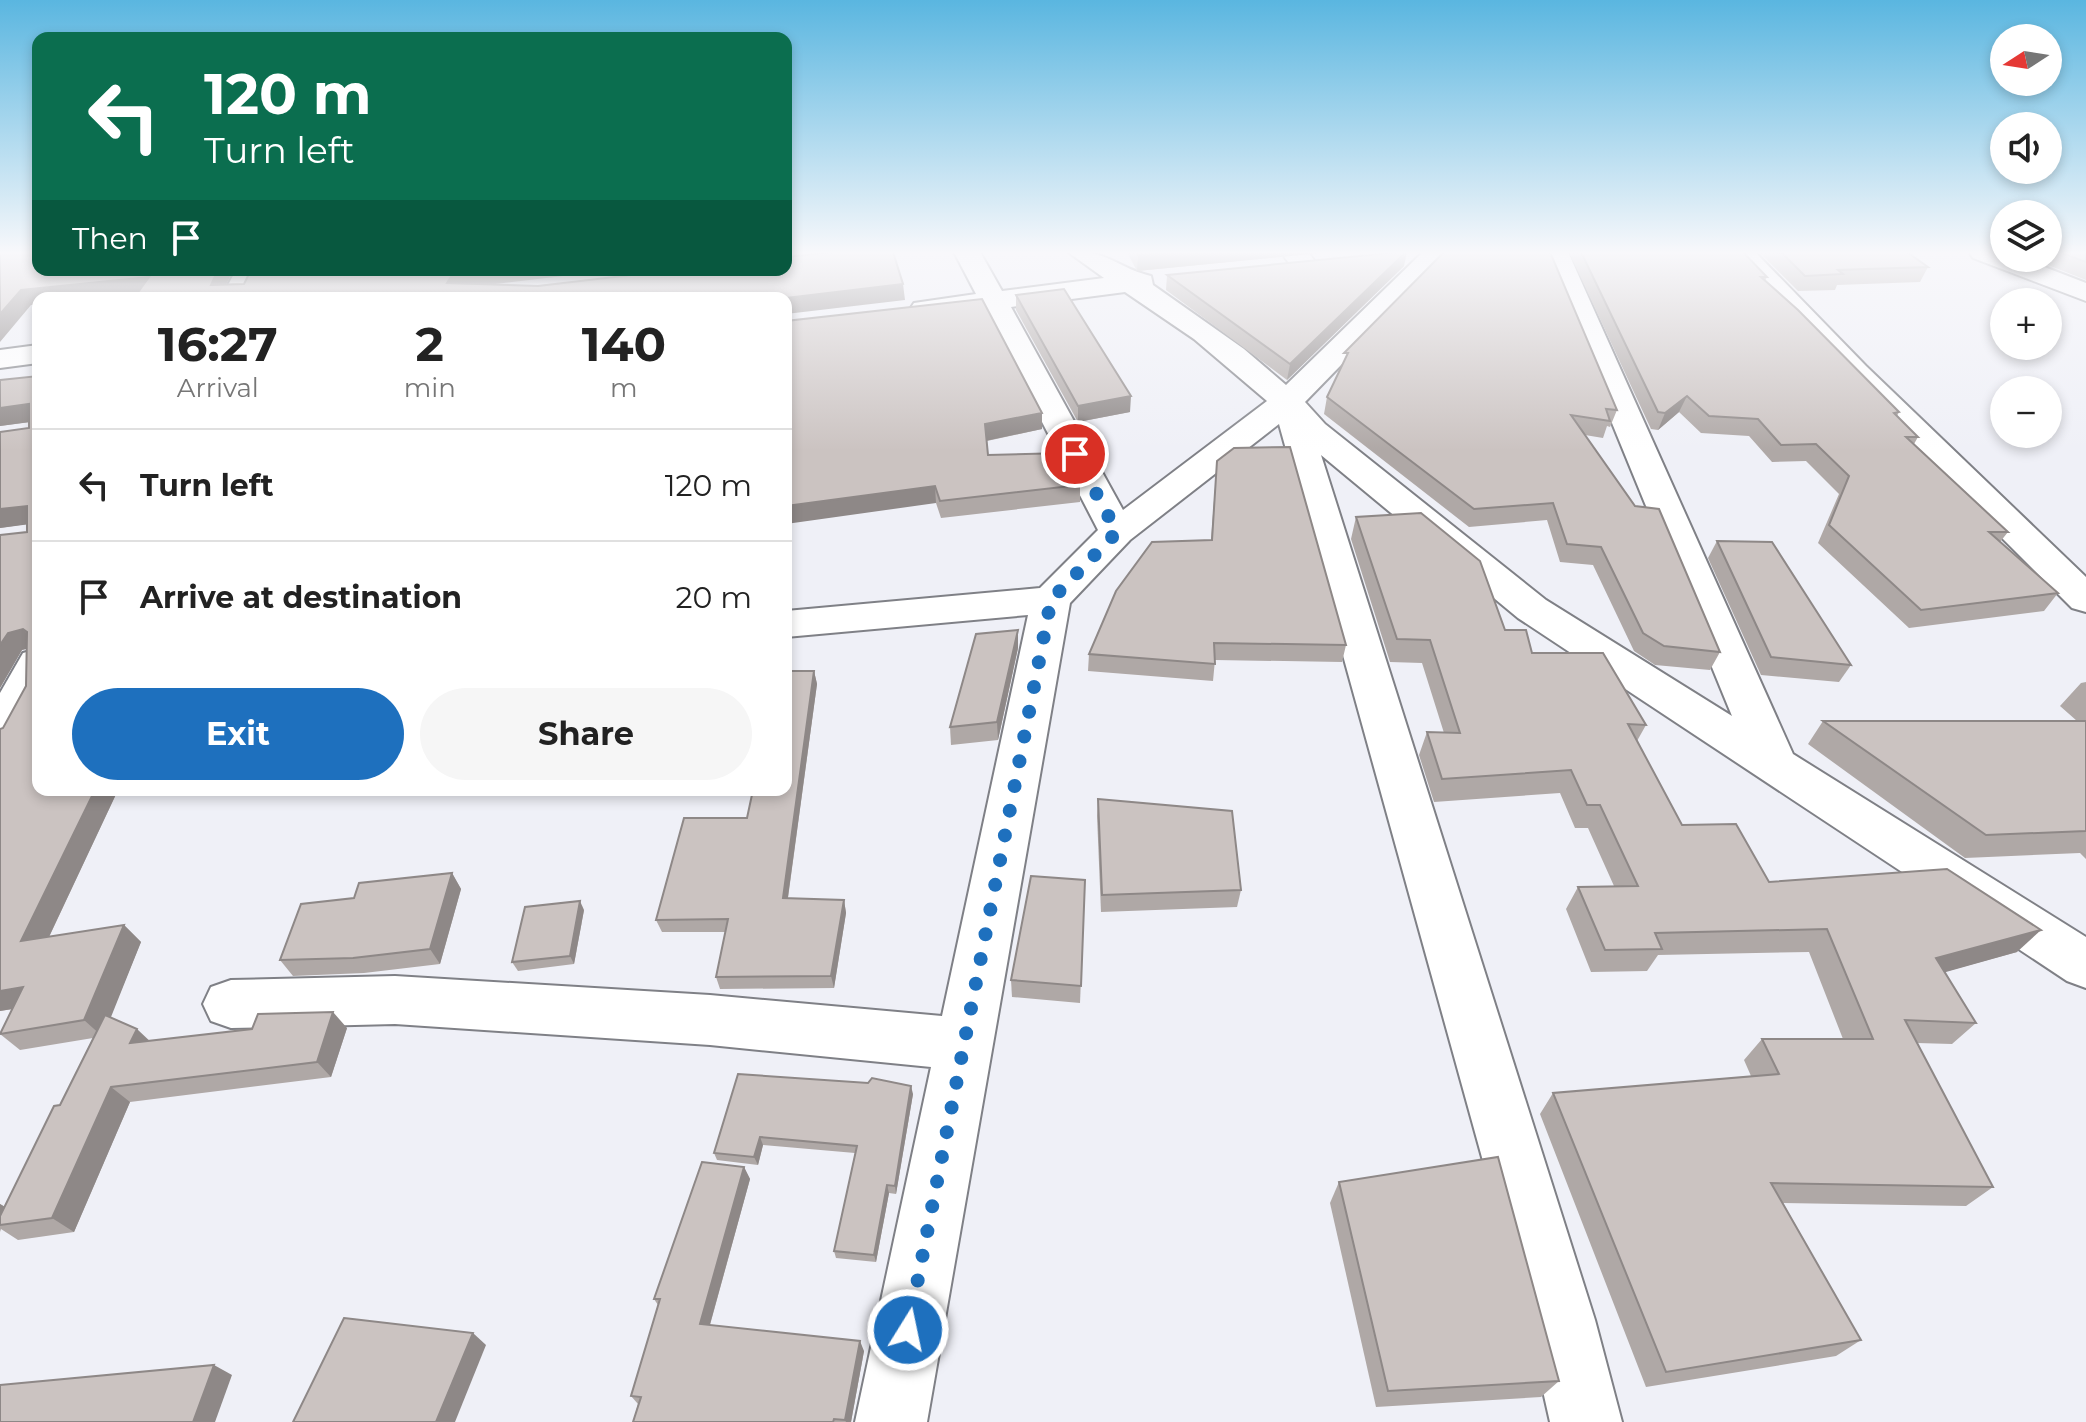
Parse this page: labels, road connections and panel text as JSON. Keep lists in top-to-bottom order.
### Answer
{
  "north": "left",
  "page": {
    "map_buttons": ["+", "−"],
    "turn": ["120 m", "Turn left"],
    "then": "Then",
    "eta": [
      "16:27",
      "Arrival",
      "2",
      "min",
      "140",
      "m"
    ],
    "list": [
      {
        "name": "Turn left",
        "value": "120 m"
      },
      {
        "name": "Arrive at destination",
        "value": "20 m"
      }
    ],
    "buttons": ["Exit", "Share"]
  }
}
